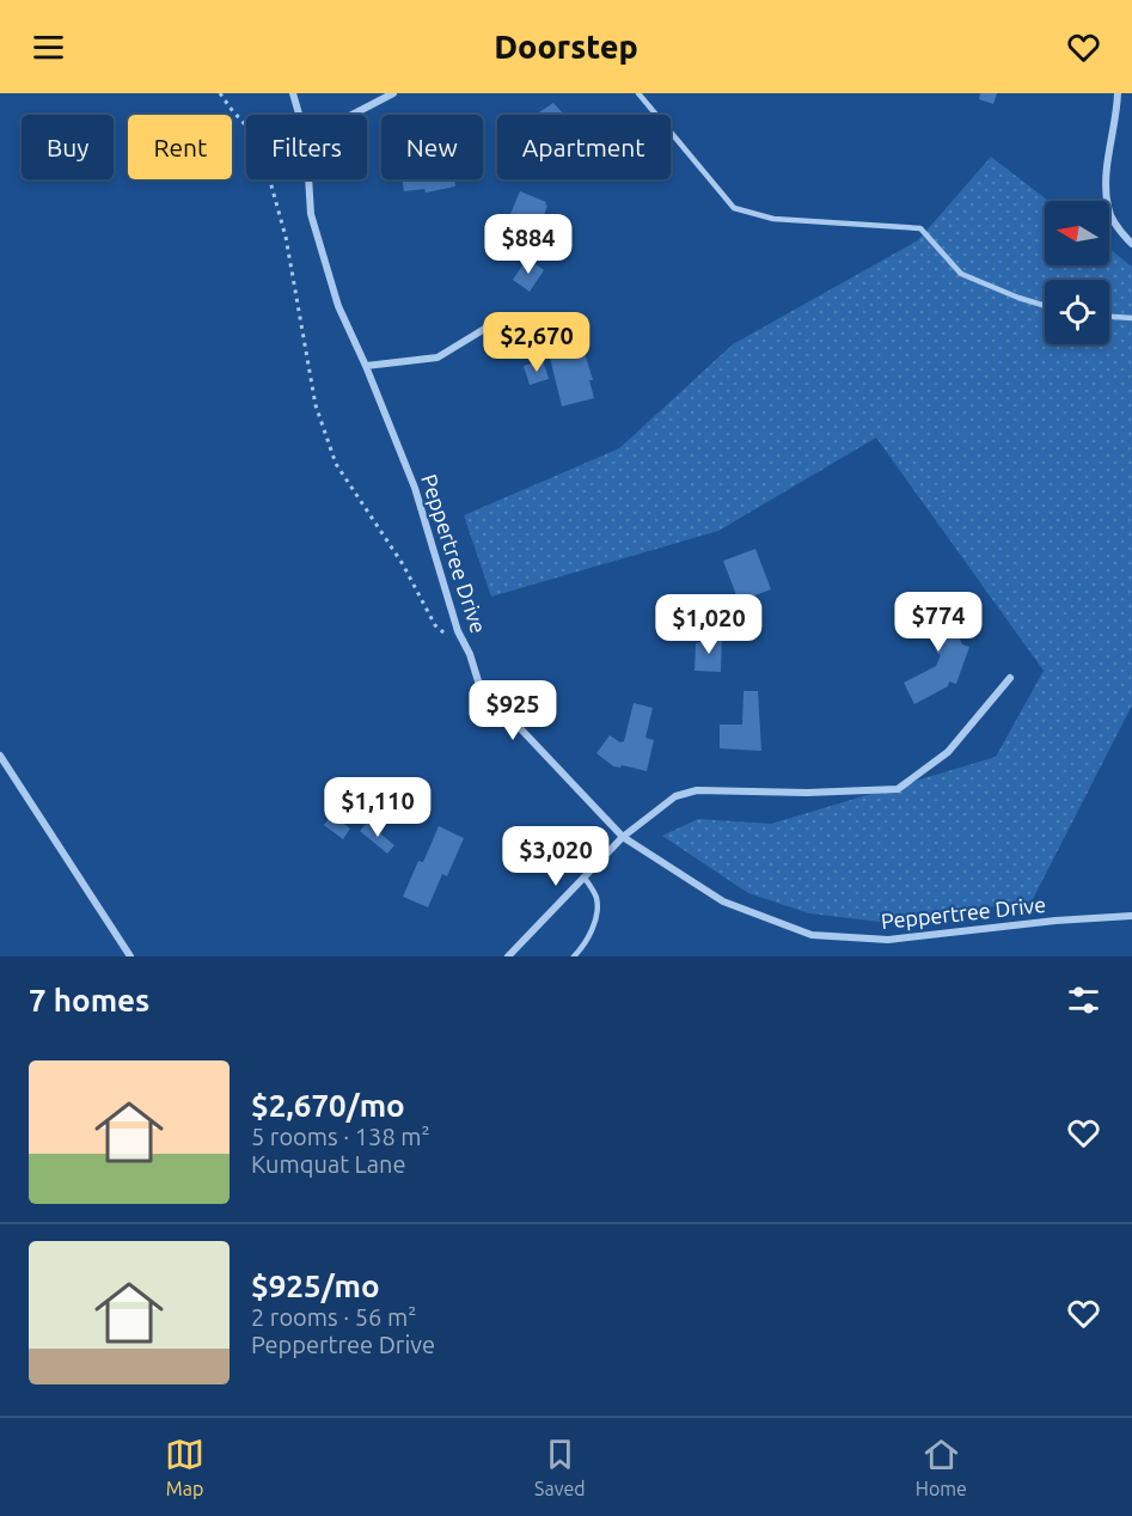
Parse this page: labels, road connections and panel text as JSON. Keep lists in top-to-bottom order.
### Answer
{
  "streets": {
    "street": ["Peppertree Drive"]
  },
  "north": "left",
  "page": {
    "header": "Doorstep",
    "chip": [
      "Buy",
      "Rent",
      "Filters",
      "New",
      "Apartment"
    ],
    "price": [
      "$884",
      "$2,670",
      "$774",
      "$1,020",
      "$925",
      "$1,110",
      "$3,020"
    ],
    "heading": "7 homes",
    "list": [
      {
        "name": "$2,670/mo",
        "note": "5 rooms · 138 m² · Kumquat Lane"
      },
      {
        "name": "$925/mo",
        "note": "2 rooms · 56 m² · Peppertree Drive"
      }
    ],
    "tabs": ["Map", "Saved", "Home"]
  }
}
